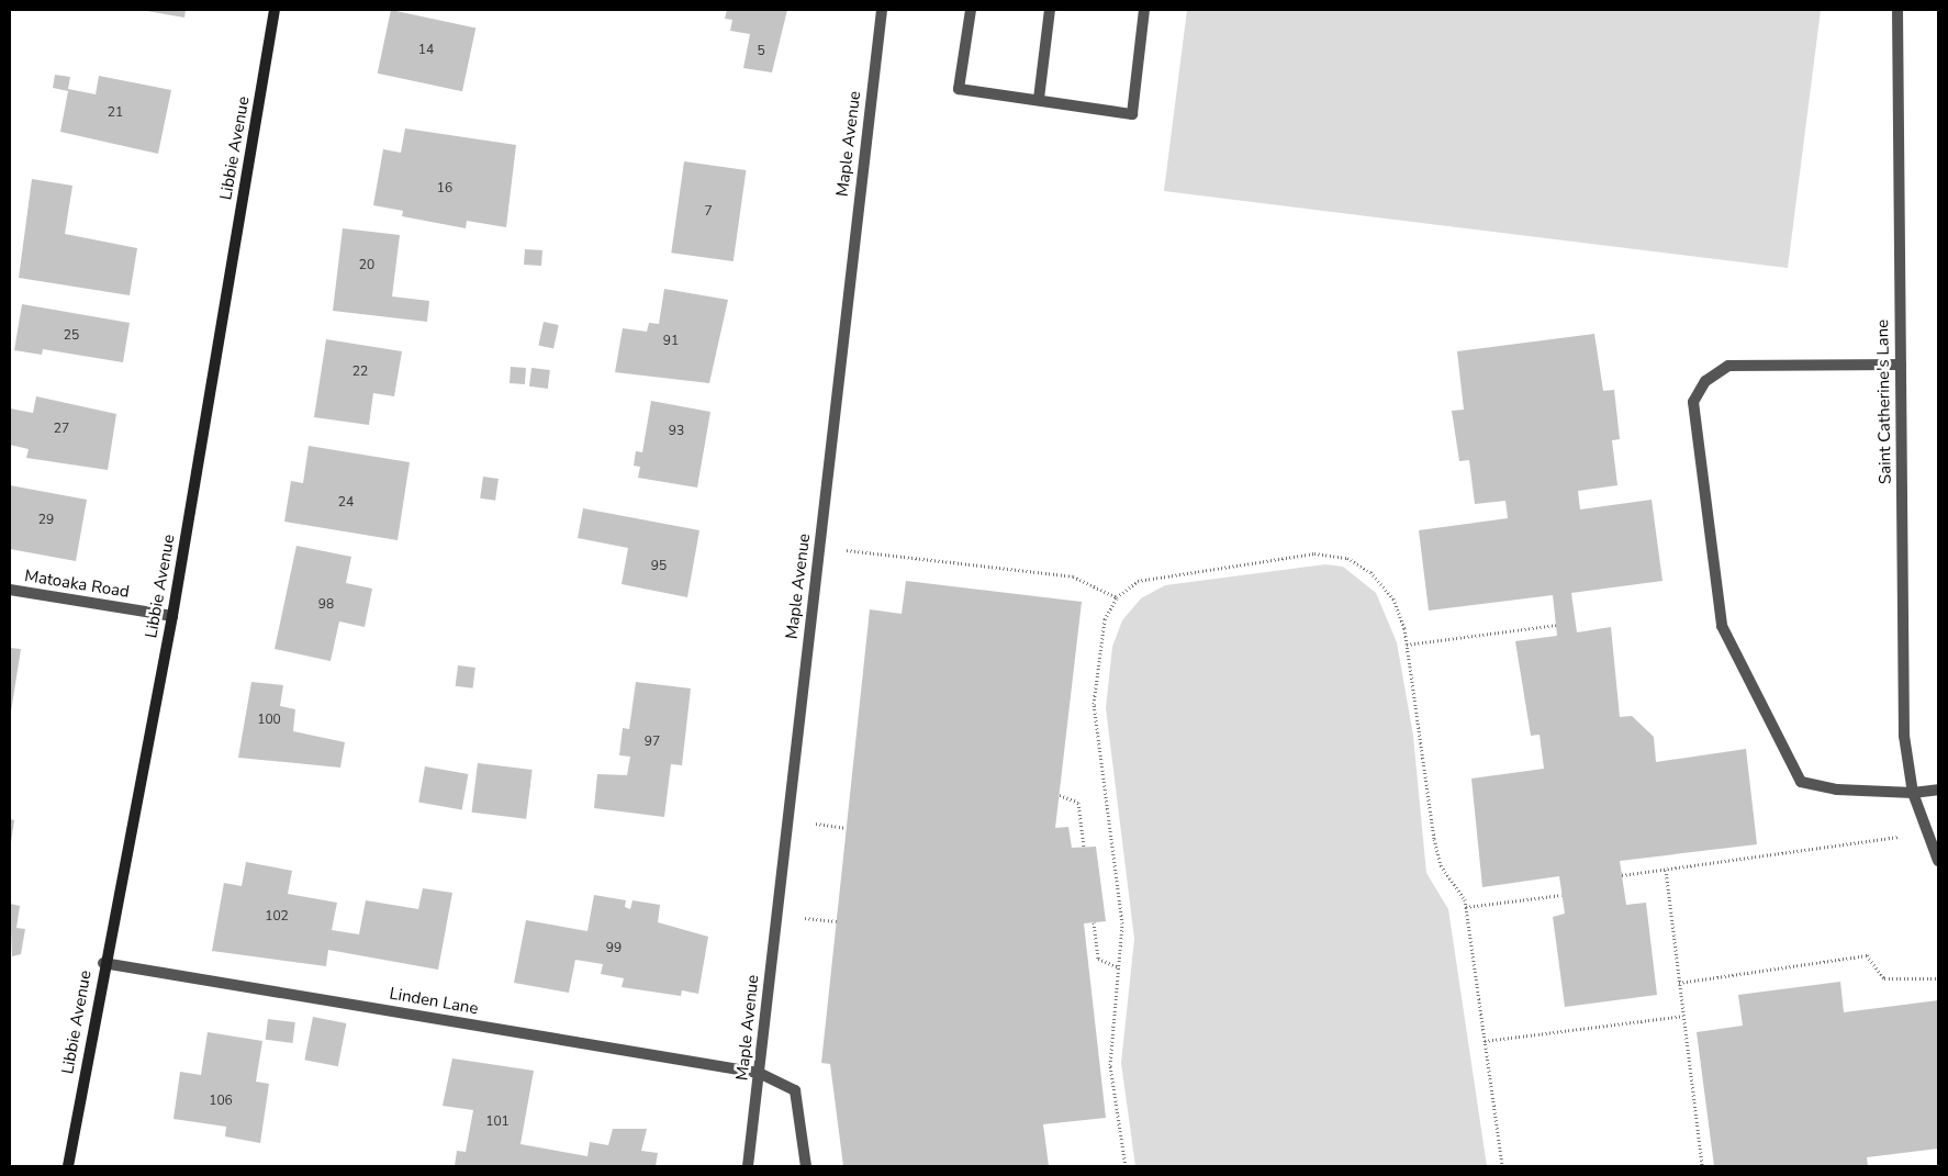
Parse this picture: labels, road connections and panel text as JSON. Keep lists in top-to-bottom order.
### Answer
{
  "streets": {
    "main road": ["Libbie Avenue"],
    "street": [
      "Maple Avenue",
      "Saint Catherine's Lane",
      "Matoaka Road",
      "Linden Lane"
    ]
  },
  "crossings": [
    ["Maple Avenue", "Linden Lane"],
    ["Libbie Avenue", "Matoaka Road"],
    ["Libbie Avenue", "Linden Lane"]
  ],
  "house_numbers": [
    "14",
    "5",
    "21",
    "16",
    "7",
    "20",
    "25",
    "91",
    "22",
    "27",
    "93",
    "24",
    "29",
    "95",
    "98",
    "100",
    "97",
    "102",
    "99",
    "106",
    "101"
  ]
}
